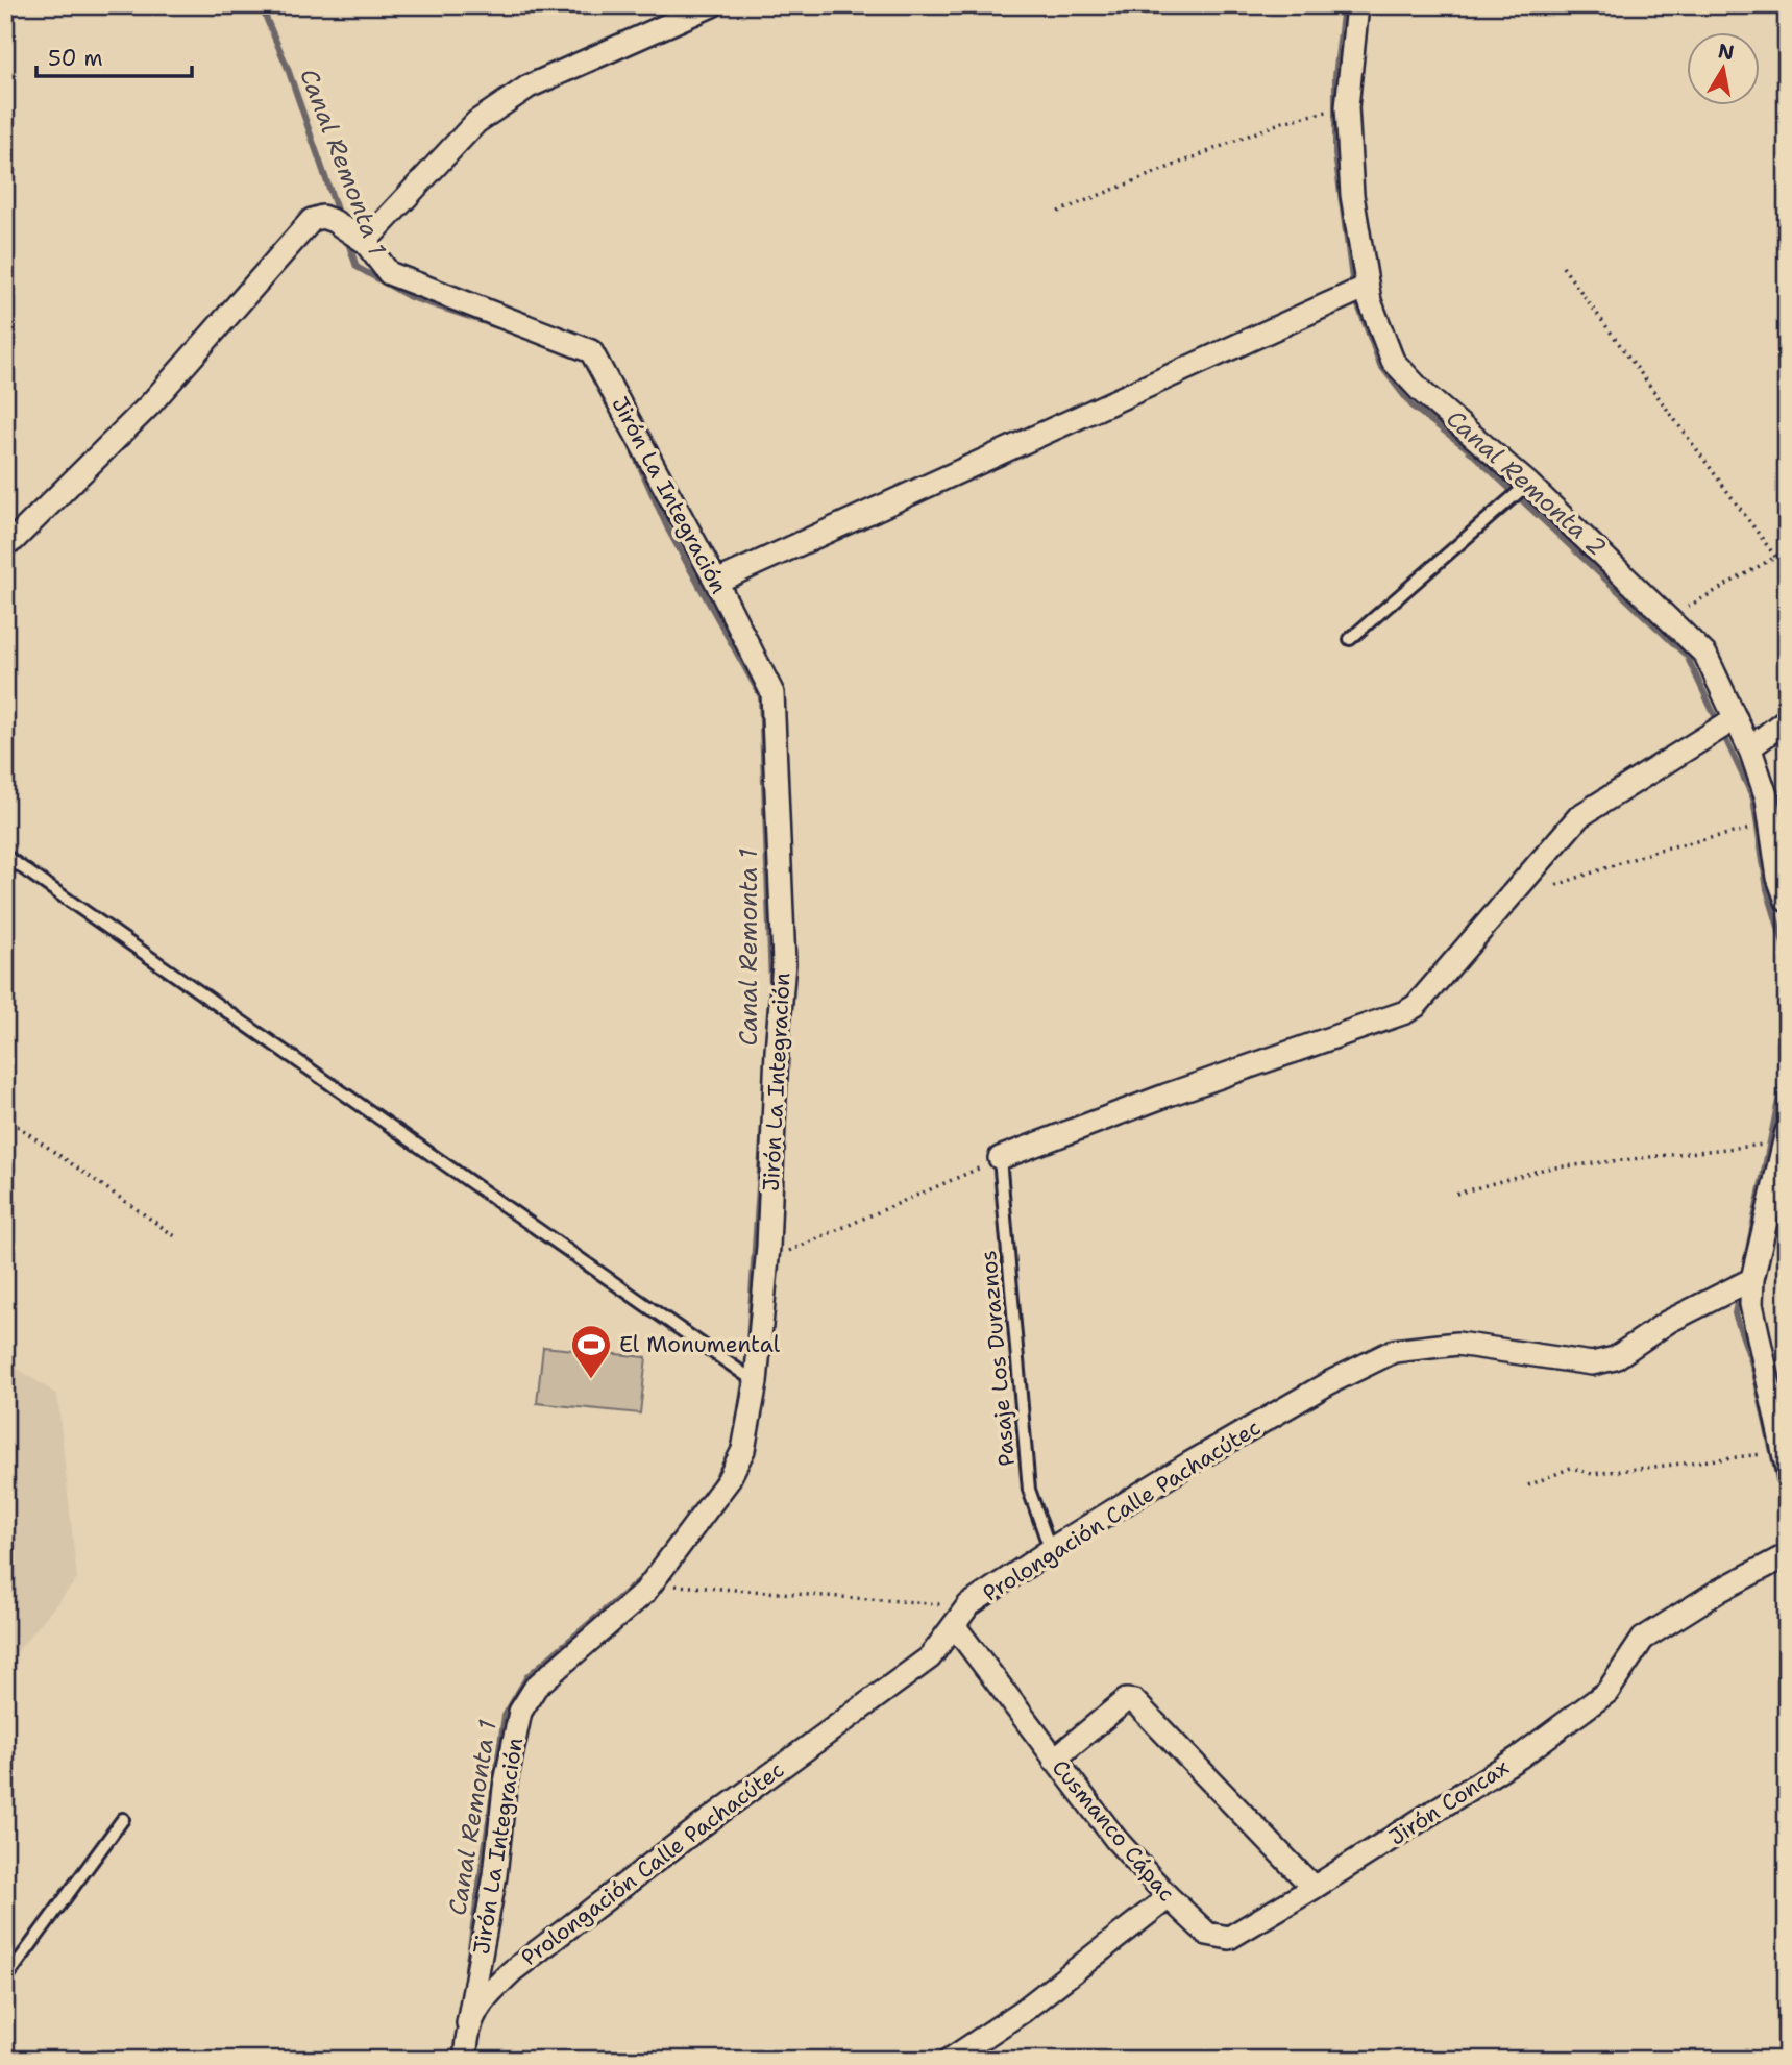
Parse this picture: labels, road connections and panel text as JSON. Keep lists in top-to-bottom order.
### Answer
{
  "streets": {
    "street": [
      "Jirón La Integración",
      "Prolongación Calle Pachacútec",
      "Jirón Concax",
      "Cusmanco Cápac"
    ],
    "lane": ["Pasaje Los Duraznos"]
  },
  "crossings": [
    ["Jirón La Integración", "Prolongación Calle Pachacútec"],
    ["Pasaje Los Duraznos", "Prolongación Calle Pachacútec"],
    ["Prolongación Calle Pachacútec", "Cusmanco Cápac"],
    ["Jirón Concax", "Cusmanco Cápac"]
  ],
  "water": ["Canal Remonta 1", "Canal Remonta 2"],
  "places": {
    "sports": ["El Monumental"]
  },
  "scale_bar": "50 m",
  "north": "top"
}
